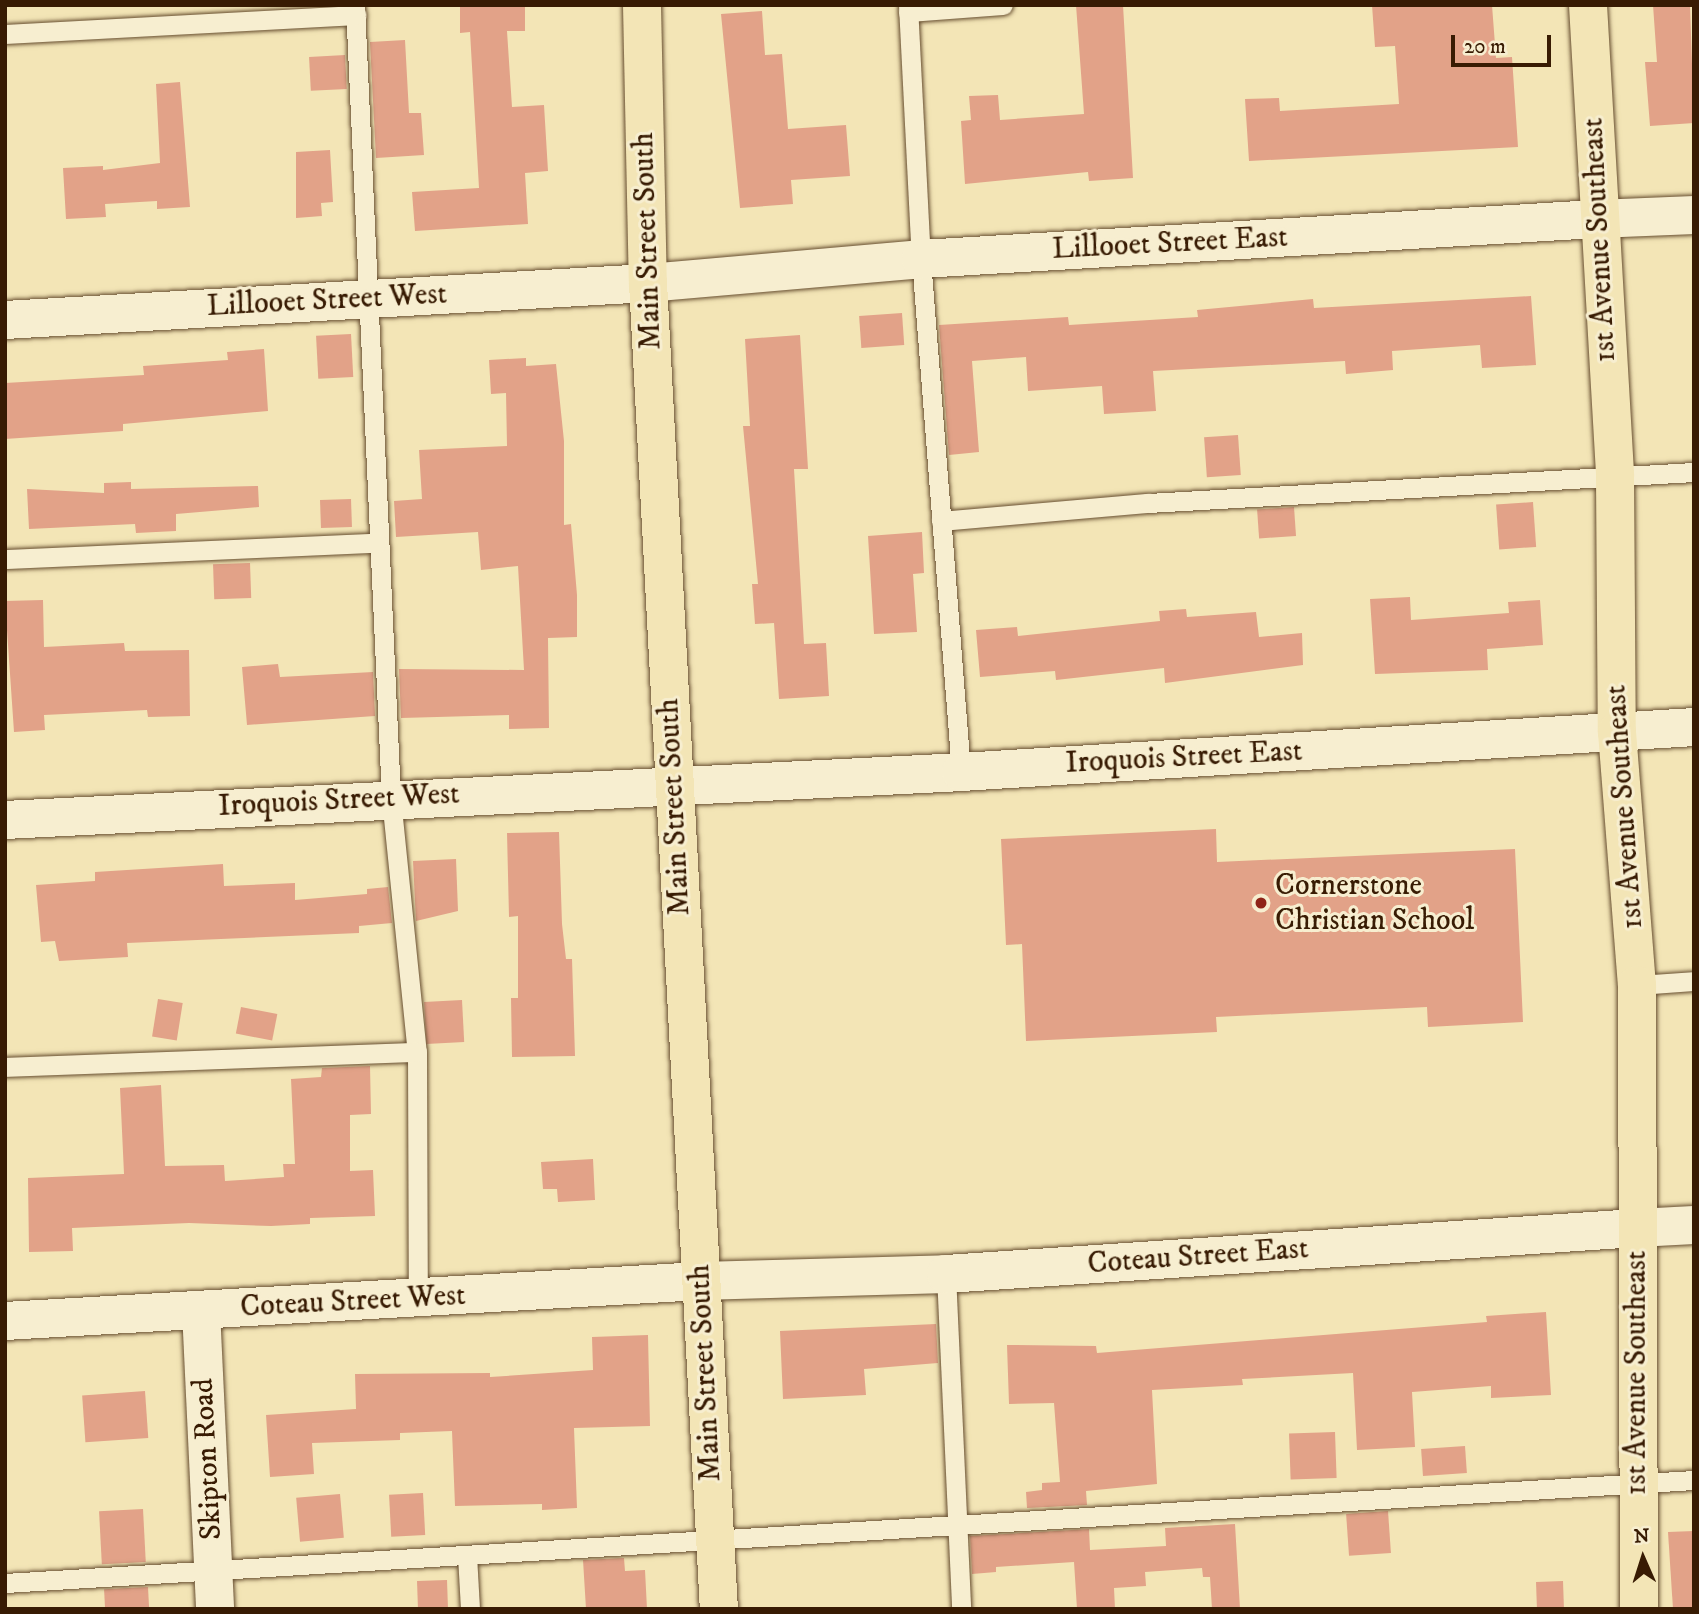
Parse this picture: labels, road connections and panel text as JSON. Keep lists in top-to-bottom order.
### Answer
{
  "streets": {
    "main road": ["1st Avenue Southeast", "Main Street South"],
    "street": [
      "Lillooet Street East",
      "Lillooet Street West",
      "Iroquois Street East",
      "Iroquois Street West",
      "Coteau Street East",
      "Coteau Street West",
      "Skipton Road"
    ]
  },
  "crossings": [
    ["1st Avenue Southeast", "Lillooet Street East"],
    ["1st Avenue Southeast", "Iroquois Street East"],
    ["1st Avenue Southeast", "Coteau Street East"],
    ["Main Street South", "Lillooet Street East"],
    ["Main Street South", "Lillooet Street West"],
    ["Main Street South", "Iroquois Street East"],
    ["Main Street South", "Iroquois Street West"],
    ["Main Street South", "Coteau Street East"],
    ["Main Street South", "Coteau Street West"],
    ["Lillooet Street East", "Lillooet Street West"],
    ["Iroquois Street East", "Iroquois Street West"],
    ["Coteau Street East", "Coteau Street West"],
    ["Coteau Street West", "Skipton Road"]
  ],
  "places": ["Cornerstone Christian School"],
  "scale_bar": "20 m",
  "north": "top"
}
